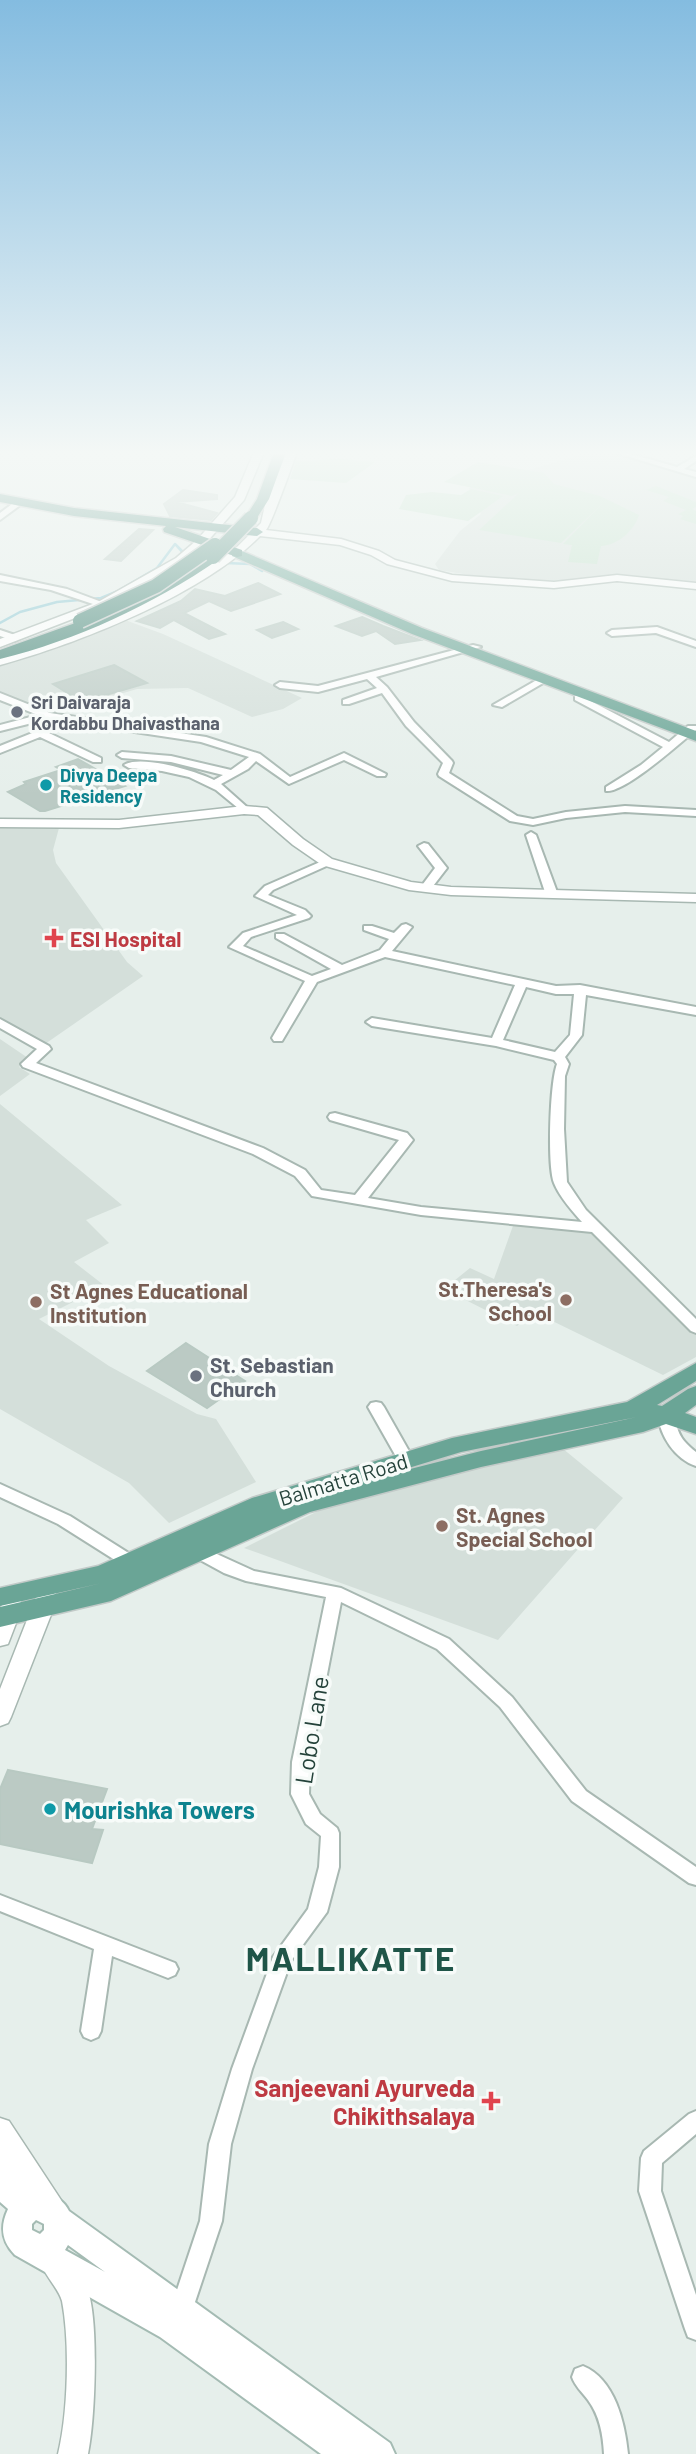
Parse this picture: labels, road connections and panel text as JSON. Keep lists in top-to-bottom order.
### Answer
{
  "streets": {
    "main road": ["Balmatta Road"],
    "street": ["Lobo Lane"]
  },
  "districts": ["MALLIKATTE"],
  "places": {
    "other": [
      "Sri Daivaraja Kordabbu Dhaivasthana",
      "Divya Deepa Residency",
      "St.Theresa's School",
      "St Agnes Educational Institution",
      "St. Sebastian Church",
      "St. Agnes Special School",
      "Mourishka Towers"
    ],
    "health": ["ESI Hospital", "Sanjeevani Ayurveda Chikithsalaya"]
  }
}
